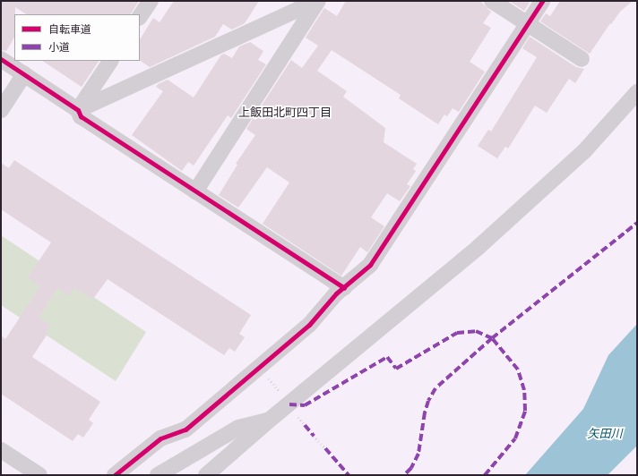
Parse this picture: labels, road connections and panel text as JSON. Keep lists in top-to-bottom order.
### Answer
{
  "districts": ["上飯田北町四丁目"],
  "water": ["矢田川"],
  "legend": ["自転車道", "小道"]
}
